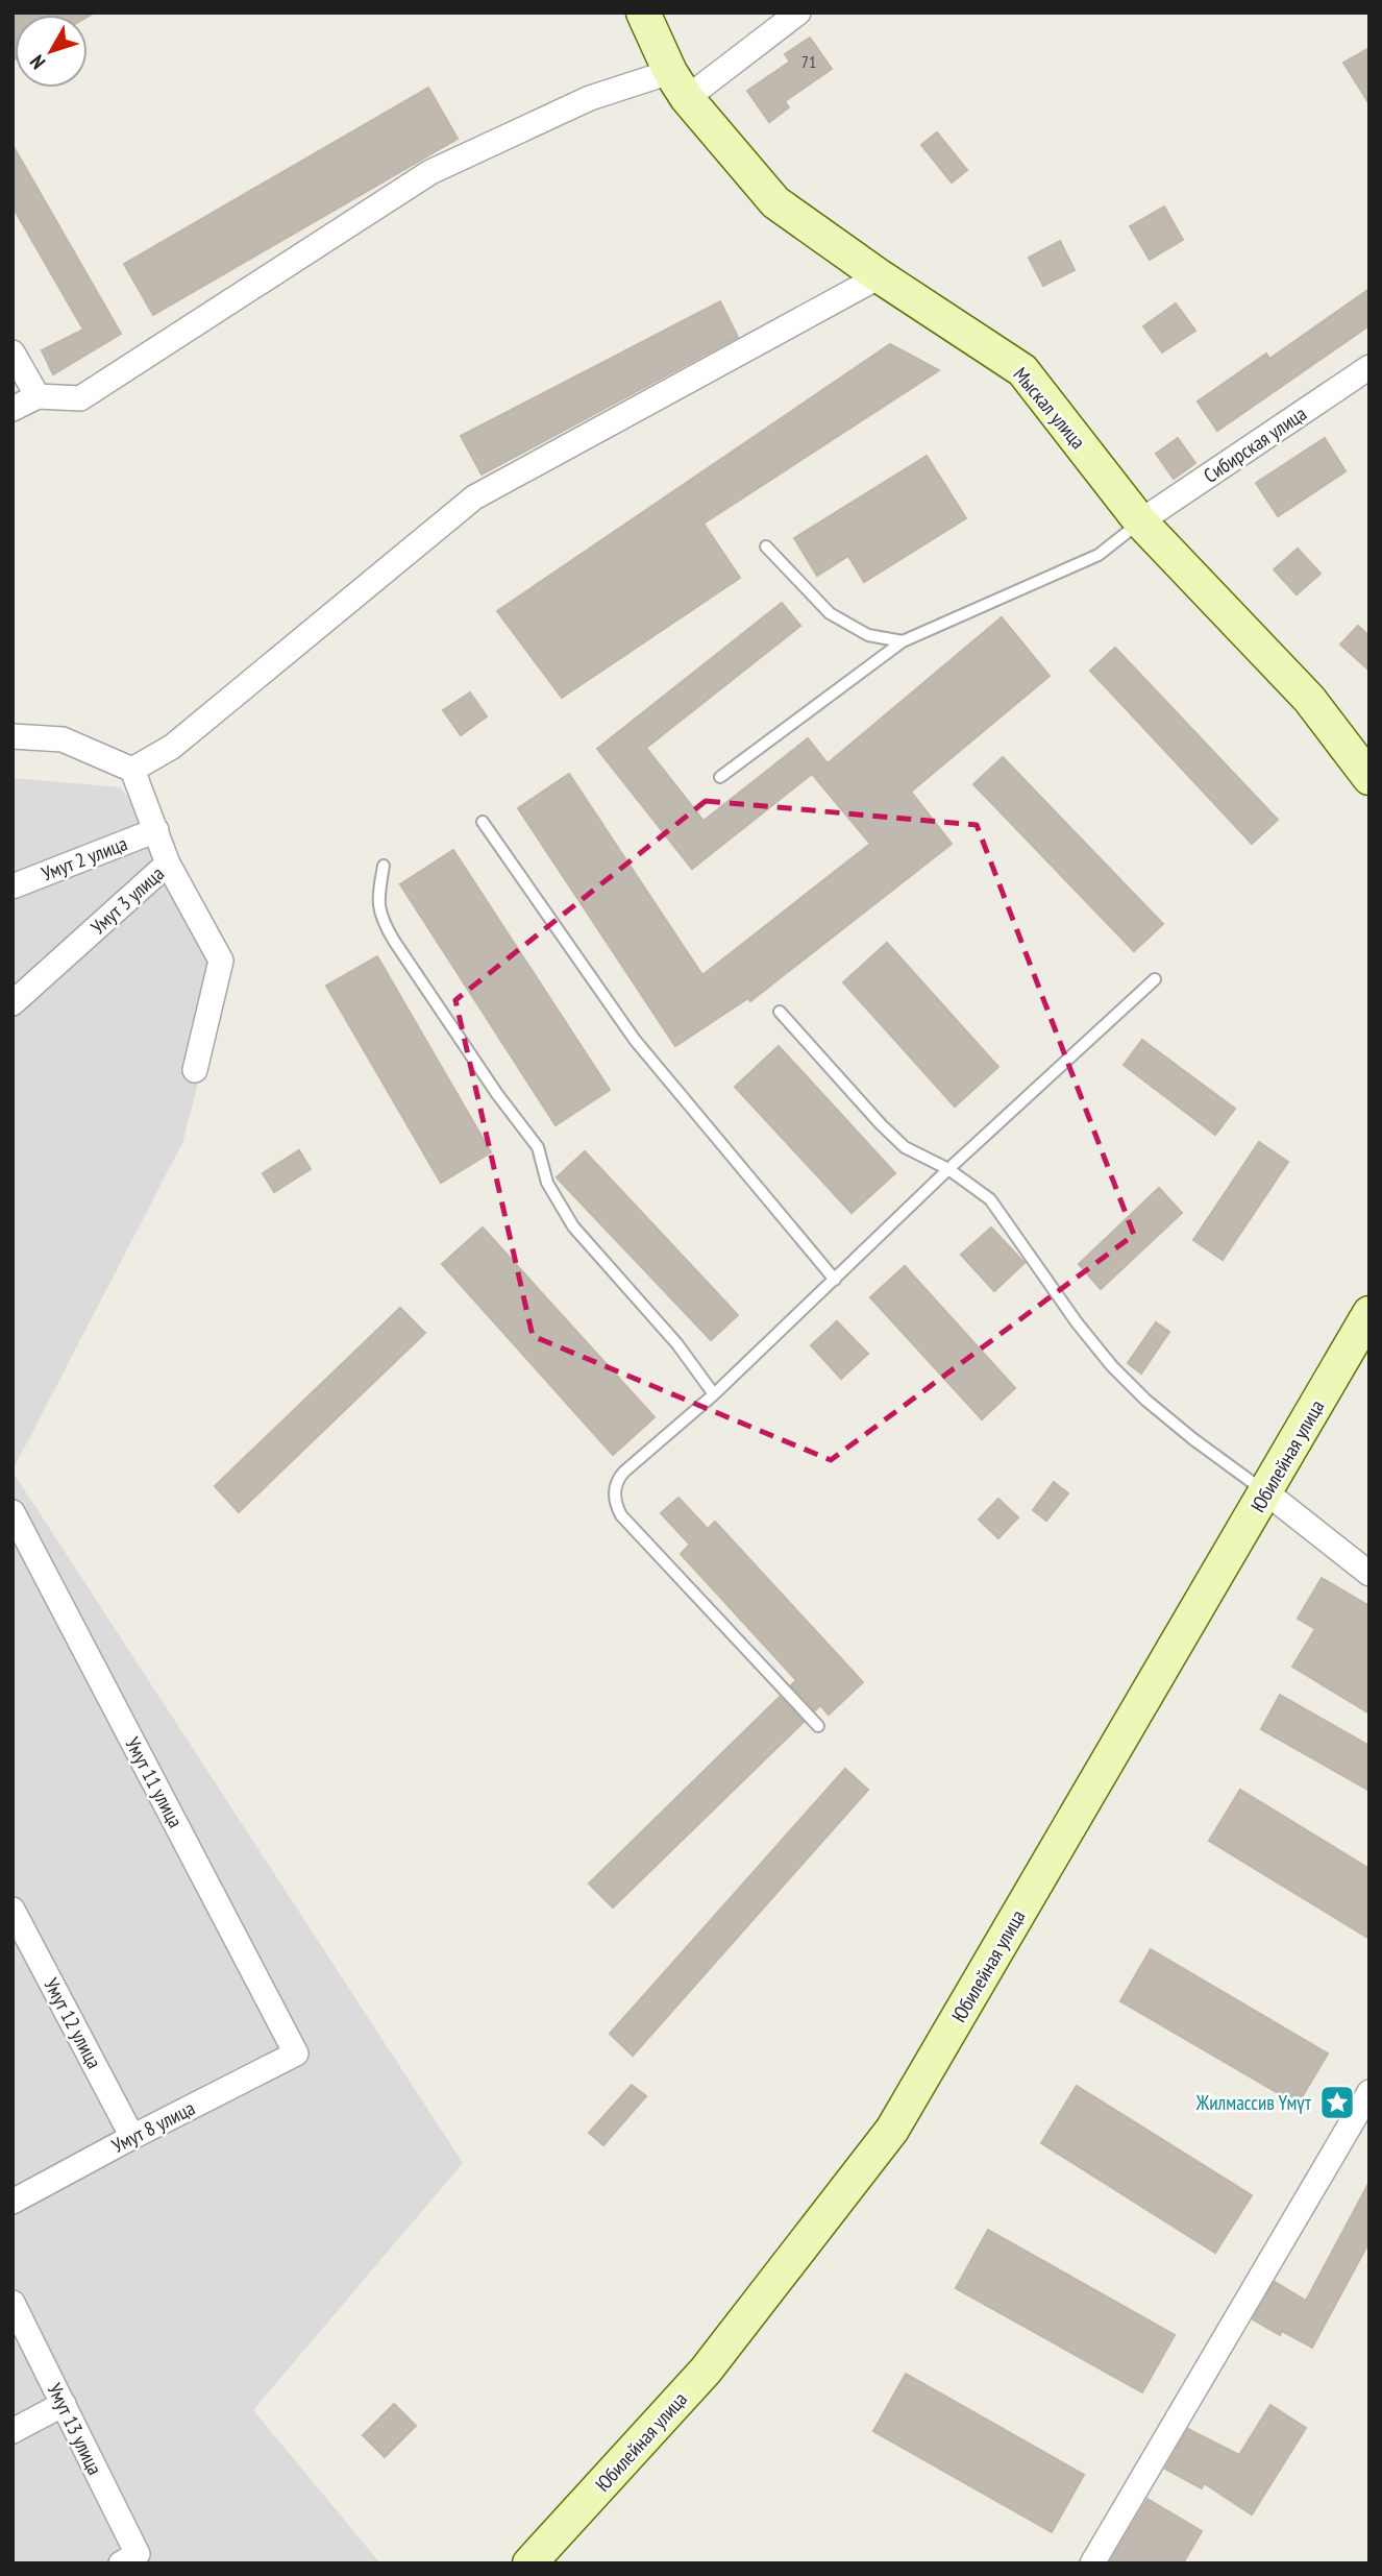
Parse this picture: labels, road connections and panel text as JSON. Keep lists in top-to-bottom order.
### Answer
{
  "streets": {
    "main road": ["Мыскал улица", "Юбилейная улица"],
    "street": [
      "Сибирская улица",
      "Умут 2 улица",
      "Умут 3 улица",
      "Умут 11 улица",
      "Умут 12 улица",
      "Умут 8 улица",
      "Умут 13 улица"
    ]
  },
  "crossings": [
    ["Мыскал улица", "Сибирская улица"],
    ["Умут 2 улица", "Умут 3 улица"],
    ["Умут 11 улица", "Умут 8 улица"],
    ["Умут 12 улица", "Умут 8 улица"]
  ],
  "places": {
    "place": ["Жилмассив Үмүт"]
  },
  "house_numbers": ["71"],
  "north": "bottom left"
}
